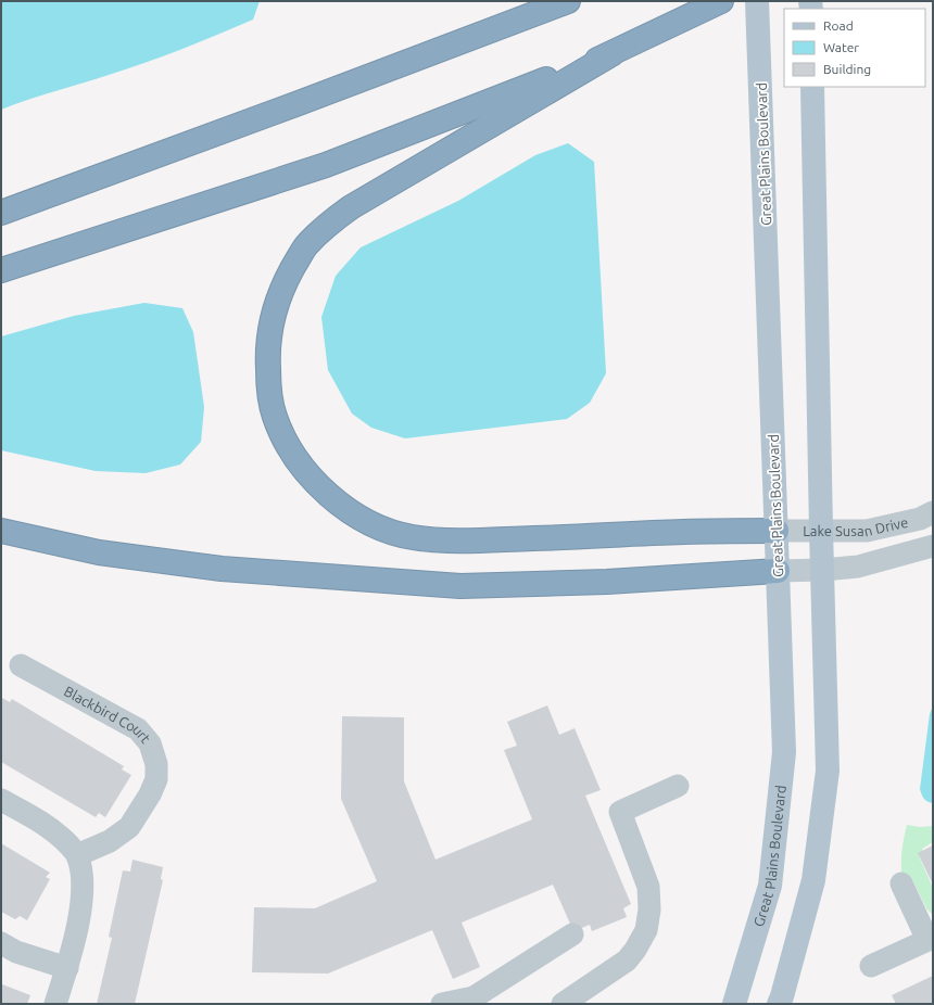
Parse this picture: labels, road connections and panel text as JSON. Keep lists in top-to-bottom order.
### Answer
{
  "streets": {
    "main road": ["Great Plains Boulevard"],
    "street": ["Lake Susan Drive", "Blackbird Court"]
  },
  "crossings": [
    ["Great Plains Boulevard", "Lake Susan Drive"]
  ],
  "legend": ["Road", "Water", "Building"]
}
